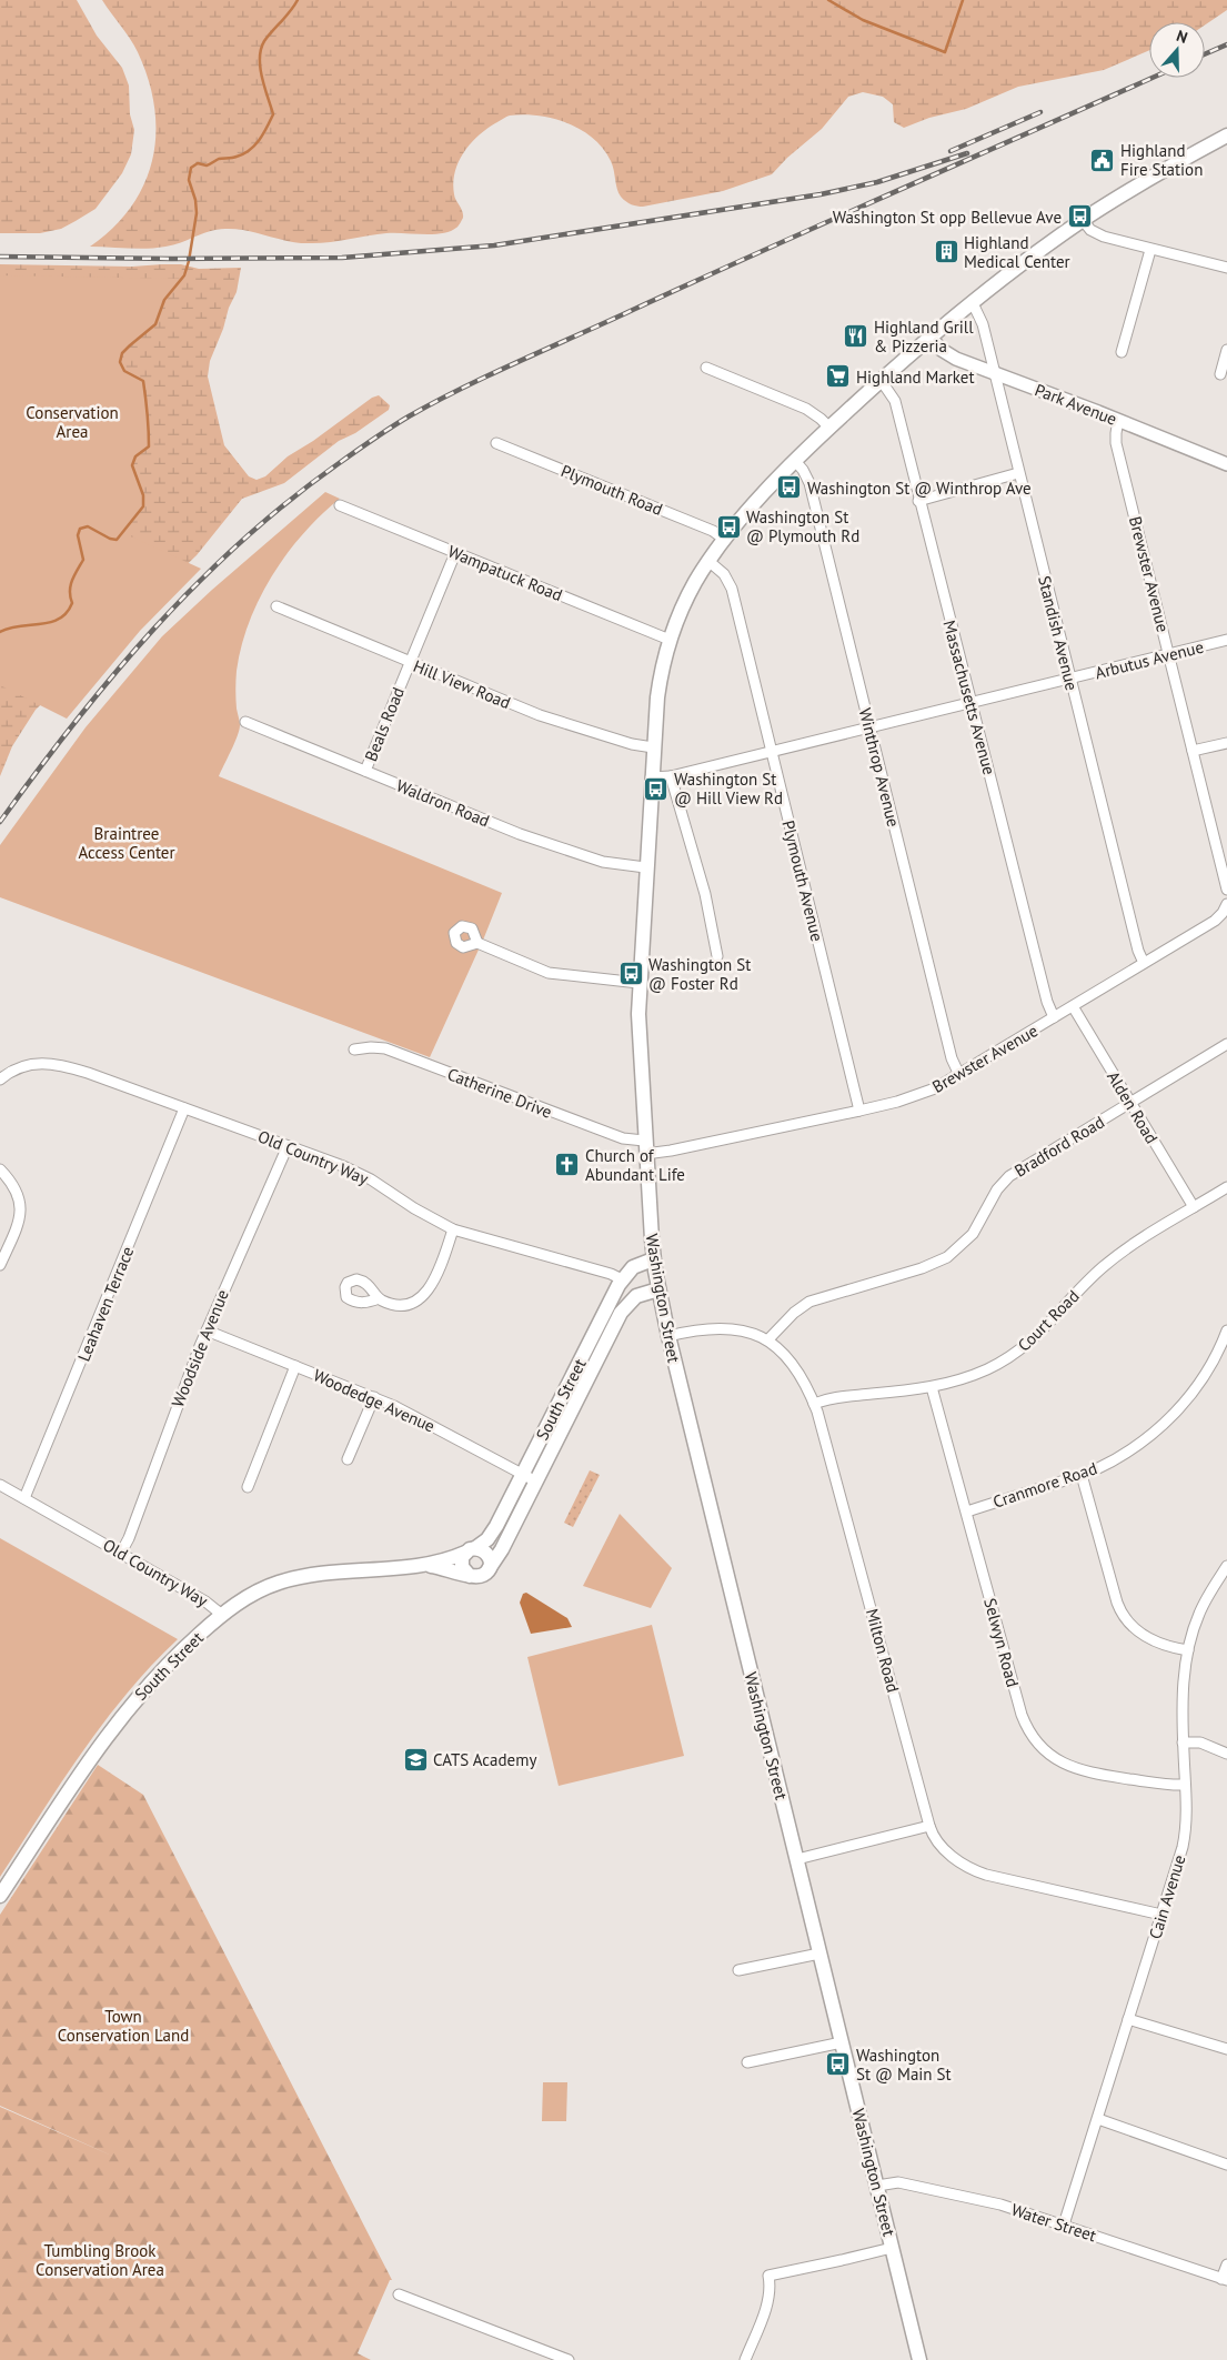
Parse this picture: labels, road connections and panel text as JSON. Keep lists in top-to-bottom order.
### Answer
{
  "streets": {
    "main road": ["Washington Street", "South Street"],
    "street": [
      "Park Avenue",
      "Plymouth Road",
      "Wampatuck Road",
      "Brewster Avenue",
      "Standish Avenue",
      "Arbutus Avenue",
      "Hill View Road",
      "Massachusetts Avenue",
      "Beals Road",
      "Winthrop Avenue",
      "Waldron Road",
      "Plymouth Avenue",
      "Catherine Drive",
      "Alden Road",
      "Bradford Road",
      "Old Country Way",
      "Leahaven Terrace",
      "Court Road",
      "Woodside Avenue",
      "Woodedge Avenue",
      "Cranmore Road",
      "Selwyn Road",
      "Milton Road",
      "Cain Avenue",
      "Water Street"
    ]
  },
  "crossings": [
    ["Park Avenue", "Brewster Avenue"],
    ["Park Avenue", "Standish Avenue"],
    ["Park Avenue", "Washington Street"],
    ["Plymouth Road", "Washington Street"],
    ["Wampatuck Road", "Beals Road"],
    ["Wampatuck Road", "Washington Street"],
    ["Brewster Avenue", "Standish Avenue"],
    ["Brewster Avenue", "Arbutus Avenue"],
    ["Brewster Avenue", "Massachusetts Avenue"],
    ["Brewster Avenue", "Winthrop Avenue"],
    ["Brewster Avenue", "Plymouth Avenue"],
    ["Brewster Avenue", "Catherine Drive"],
    ["Brewster Avenue", "Alden Road"],
    ["Brewster Avenue", "Washington Street"],
    ["Standish Avenue", "Arbutus Avenue"],
    ["Standish Avenue", "Washington Street"],
    ["Arbutus Avenue", "Massachusetts Avenue"],
    ["Arbutus Avenue", "Winthrop Avenue"],
    ["Arbutus Avenue", "Plymouth Avenue"],
    ["Arbutus Avenue", "Washington Street"],
    ["Hill View Road", "Beals Road"],
    ["Hill View Road", "Washington Street"],
    ["Massachusetts Avenue", "Washington Street"],
    ["Beals Road", "Waldron Road"],
    ["Winthrop Avenue", "Washington Street"],
    ["Waldron Road", "Washington Street"],
    ["Plymouth Avenue", "Washington Street"],
    ["Catherine Drive", "Washington Street"],
    ["Alden Road", "Bradford Road"],
    ["Alden Road", "Court Road"],
    ["Bradford Road", "Milton Road"],
    ["Old Country Way", "Leahaven Terrace"],
    ["Old Country Way", "Woodside Avenue"],
    ["Old Country Way", "South Street"],
    ["Washington Street", "South Street"],
    ["Washington Street", "Milton Road"],
    ["Washington Street", "Water Street"],
    ["Court Road", "Selwyn Road"],
    ["Court Road", "Milton Road"],
    ["Woodside Avenue", "Woodedge Avenue"],
    ["South Street", "Woodedge Avenue"],
    ["Cranmore Road", "Selwyn Road"],
    ["Selwyn Road", "Cain Avenue"],
    ["Milton Road", "Cain Avenue"],
    ["Cain Avenue", "Water Street"]
  ],
  "parks": [
    "Conservation Area",
    "Braintree Access Center",
    "Town Conservation Land",
    "Tumbling Brook Conservation Area"
  ],
  "places": {
    "public building": ["Highland Fire Station"],
    "bus stop": [
      "Washington St opp Bellevue Ave",
      "Washington St @ Winthrop Ave",
      "Washington St @ Plymouth Rd",
      "Washington St @ Hill View Rd",
      "Washington St @ Foster Rd",
      "Washington St @ Main St"
    ],
    "building": ["Highland Medical Center"],
    "restaurant": ["Highland Grill & Pizzeria"],
    "supermarket": ["Highland Market"],
    "church": ["Church of Abundant Life"],
    "school or university": ["CATS Academy"]
  },
  "north": "top"
}
